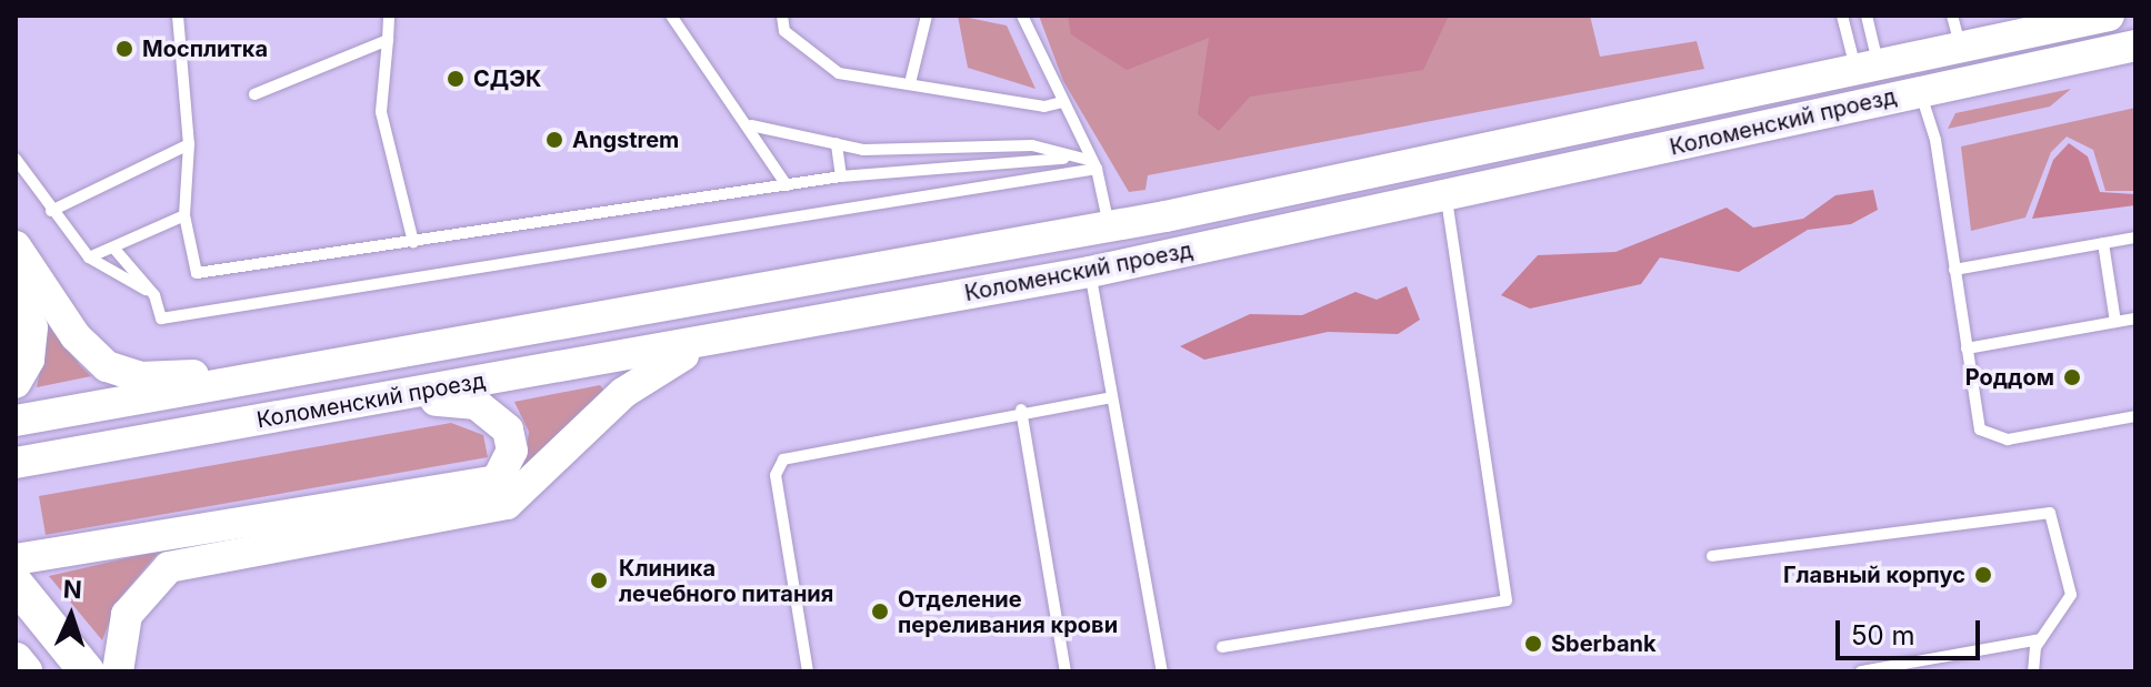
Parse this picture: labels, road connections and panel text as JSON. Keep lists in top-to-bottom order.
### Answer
{
  "streets": {
    "main road": ["Коломенский проезд"]
  },
  "places": [
    "Мосплитка",
    "СДЭК",
    "Angstrem",
    "Роддом",
    "Главный корпус",
    "Клиника лечебного питания",
    "Отделение переливания крови",
    "Sberbank"
  ],
  "scale_bar": "50 m",
  "north": "top"
}
